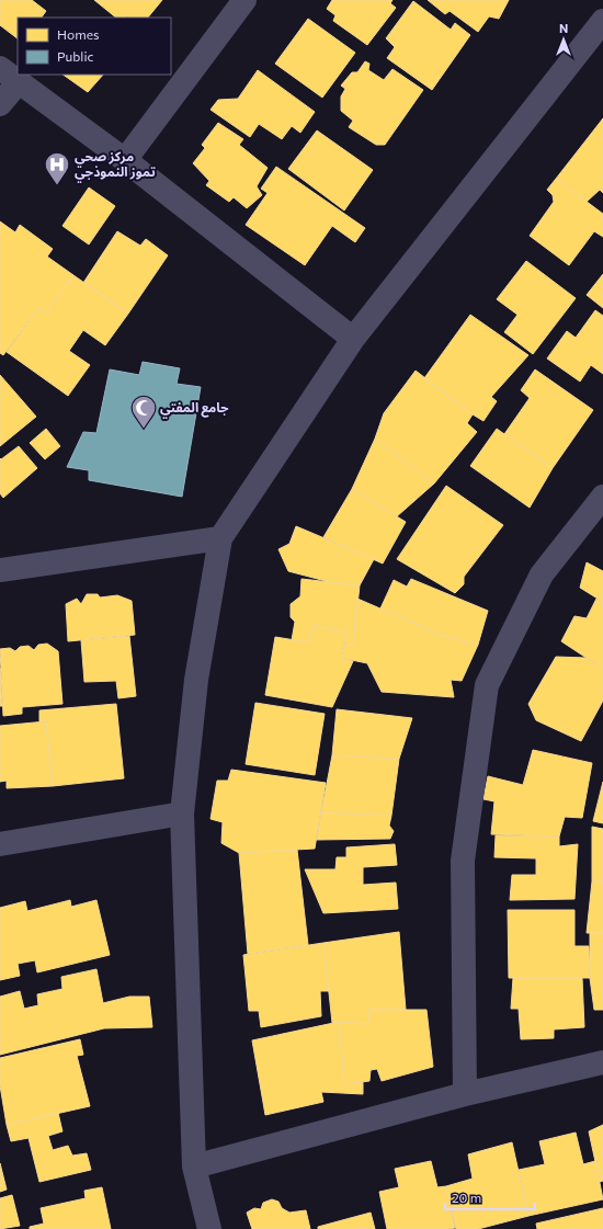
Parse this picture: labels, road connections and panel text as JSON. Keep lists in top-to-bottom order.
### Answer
{
  "places": {
    "hospital": ["مركز صحي تموز النموذجي"],
    "mosque": ["جامع المفتي"]
  },
  "legend": ["Homes", "Public"],
  "scale_bar": "20 m",
  "north": "top"
}
